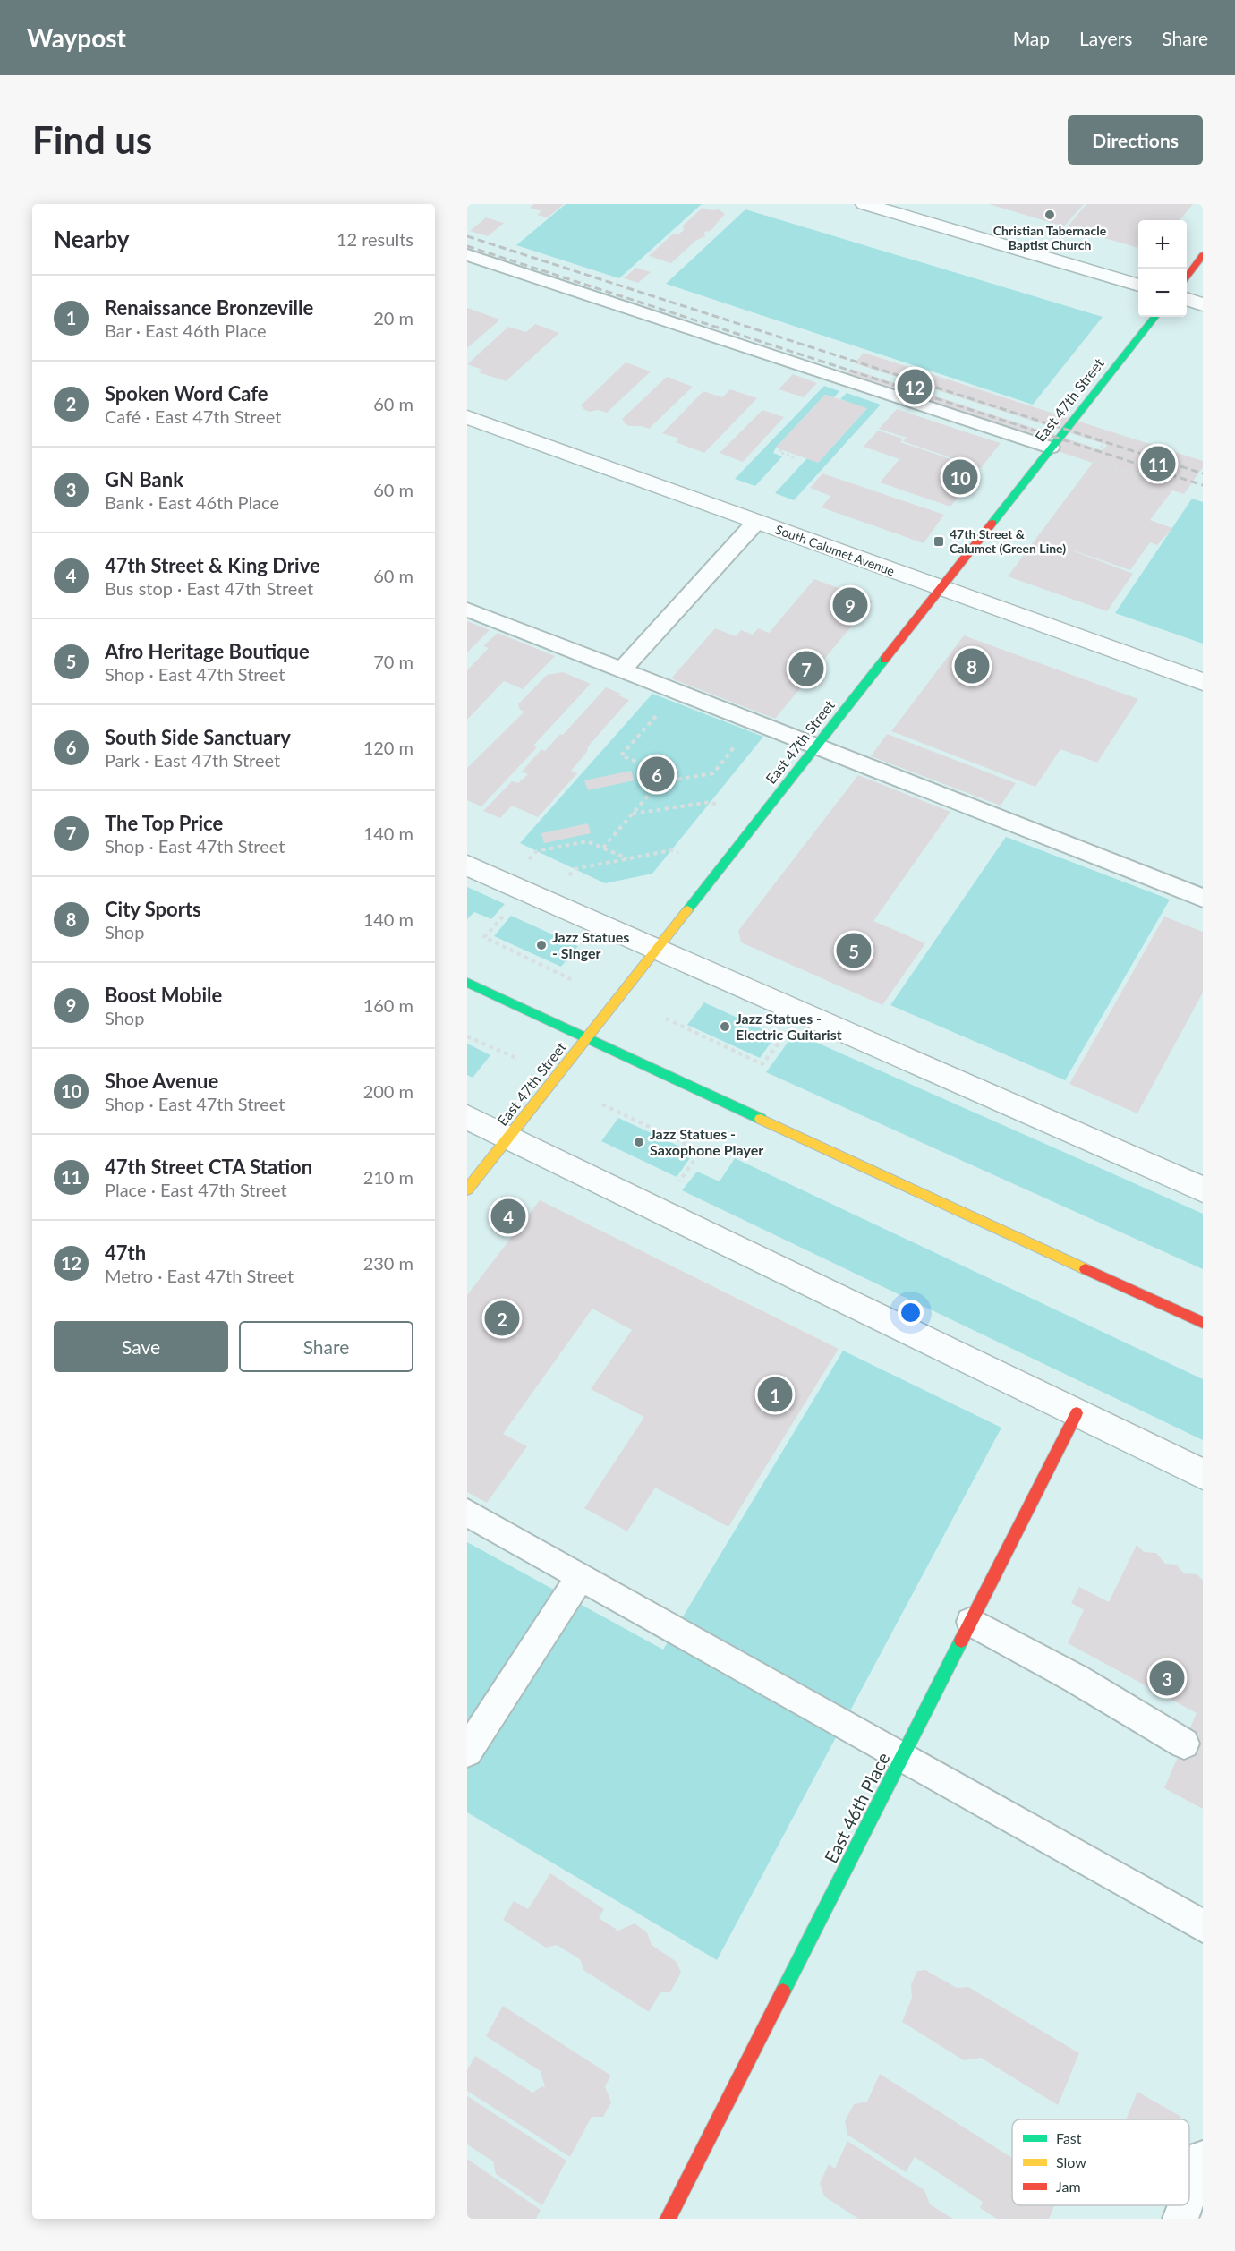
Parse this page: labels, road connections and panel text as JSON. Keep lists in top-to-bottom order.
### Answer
{
  "streets": {
    "main road": ["East 47th Street", "East 46th Place"],
    "street": ["South Calumet Avenue"]
  },
  "crossings": [
    ["East 47th Street", "South Calumet Avenue"]
  ],
  "places": {
    "other": [
      "Christian Tabernacle Baptist Church",
      "Jazz Statues - Singer",
      "Jazz Statues - Electric Guitarist",
      "Jazz Statues - Saxophone Player"
    ],
    "transit": ["47th Street & Calumet (Green Line)"]
  },
  "legend": ["Fast", "Slow", "Jam"],
  "page": {
    "header": "Waypost",
    "nav": ["Map", "Layers", "Share"],
    "buttons": [
      "Directions",
      ["Save", "Share"]
    ],
    "title": "Find us",
    "heading": ["Nearby", "12 results"],
    "map_buttons": ["+", "−"],
    "list": [
      {
        "mark": "1",
        "name": "Renaissance Bronzeville",
        "note": "Bar · East 46th Place",
        "value": "20 m"
      },
      {
        "mark": "2",
        "name": "Spoken Word Cafe",
        "note": "Café · East 47th Street",
        "value": "60 m"
      },
      {
        "mark": "3",
        "name": "GN Bank",
        "note": "Bank · East 46th Place",
        "value": "60 m"
      },
      {
        "mark": "4",
        "name": "47th Street & King Drive",
        "note": "Bus stop · East 47th Street",
        "value": "60 m"
      },
      {
        "mark": "5",
        "name": "Afro Heritage Boutique",
        "note": "Shop · East 47th Street",
        "value": "70 m"
      },
      {
        "mark": "6",
        "name": "South Side Sanctuary",
        "note": "Park · East 47th Street",
        "value": "120 m"
      },
      {
        "mark": "7",
        "name": "The Top Price",
        "note": "Shop · East 47th Street",
        "value": "140 m"
      },
      {
        "mark": "8",
        "name": "City Sports",
        "note": "Shop",
        "value": "140 m"
      },
      {
        "mark": "9",
        "name": "Boost Mobile",
        "note": "Shop",
        "value": "160 m"
      },
      {
        "mark": "10",
        "name": "Shoe Avenue",
        "note": "Shop · East 47th Street",
        "value": "200 m"
      },
      {
        "mark": "11",
        "name": "47th Street CTA Station",
        "note": "Place · East 47th Street",
        "value": "210 m"
      },
      {
        "mark": "12",
        "name": "47th",
        "note": "Metro · East 47th Street",
        "value": "230 m"
      }
    ],
    "pins": [
      "12",
      "11",
      "10",
      "9",
      "8",
      "7",
      "6",
      "5",
      "4",
      "2",
      "1",
      "3"
    ]
  }
}
